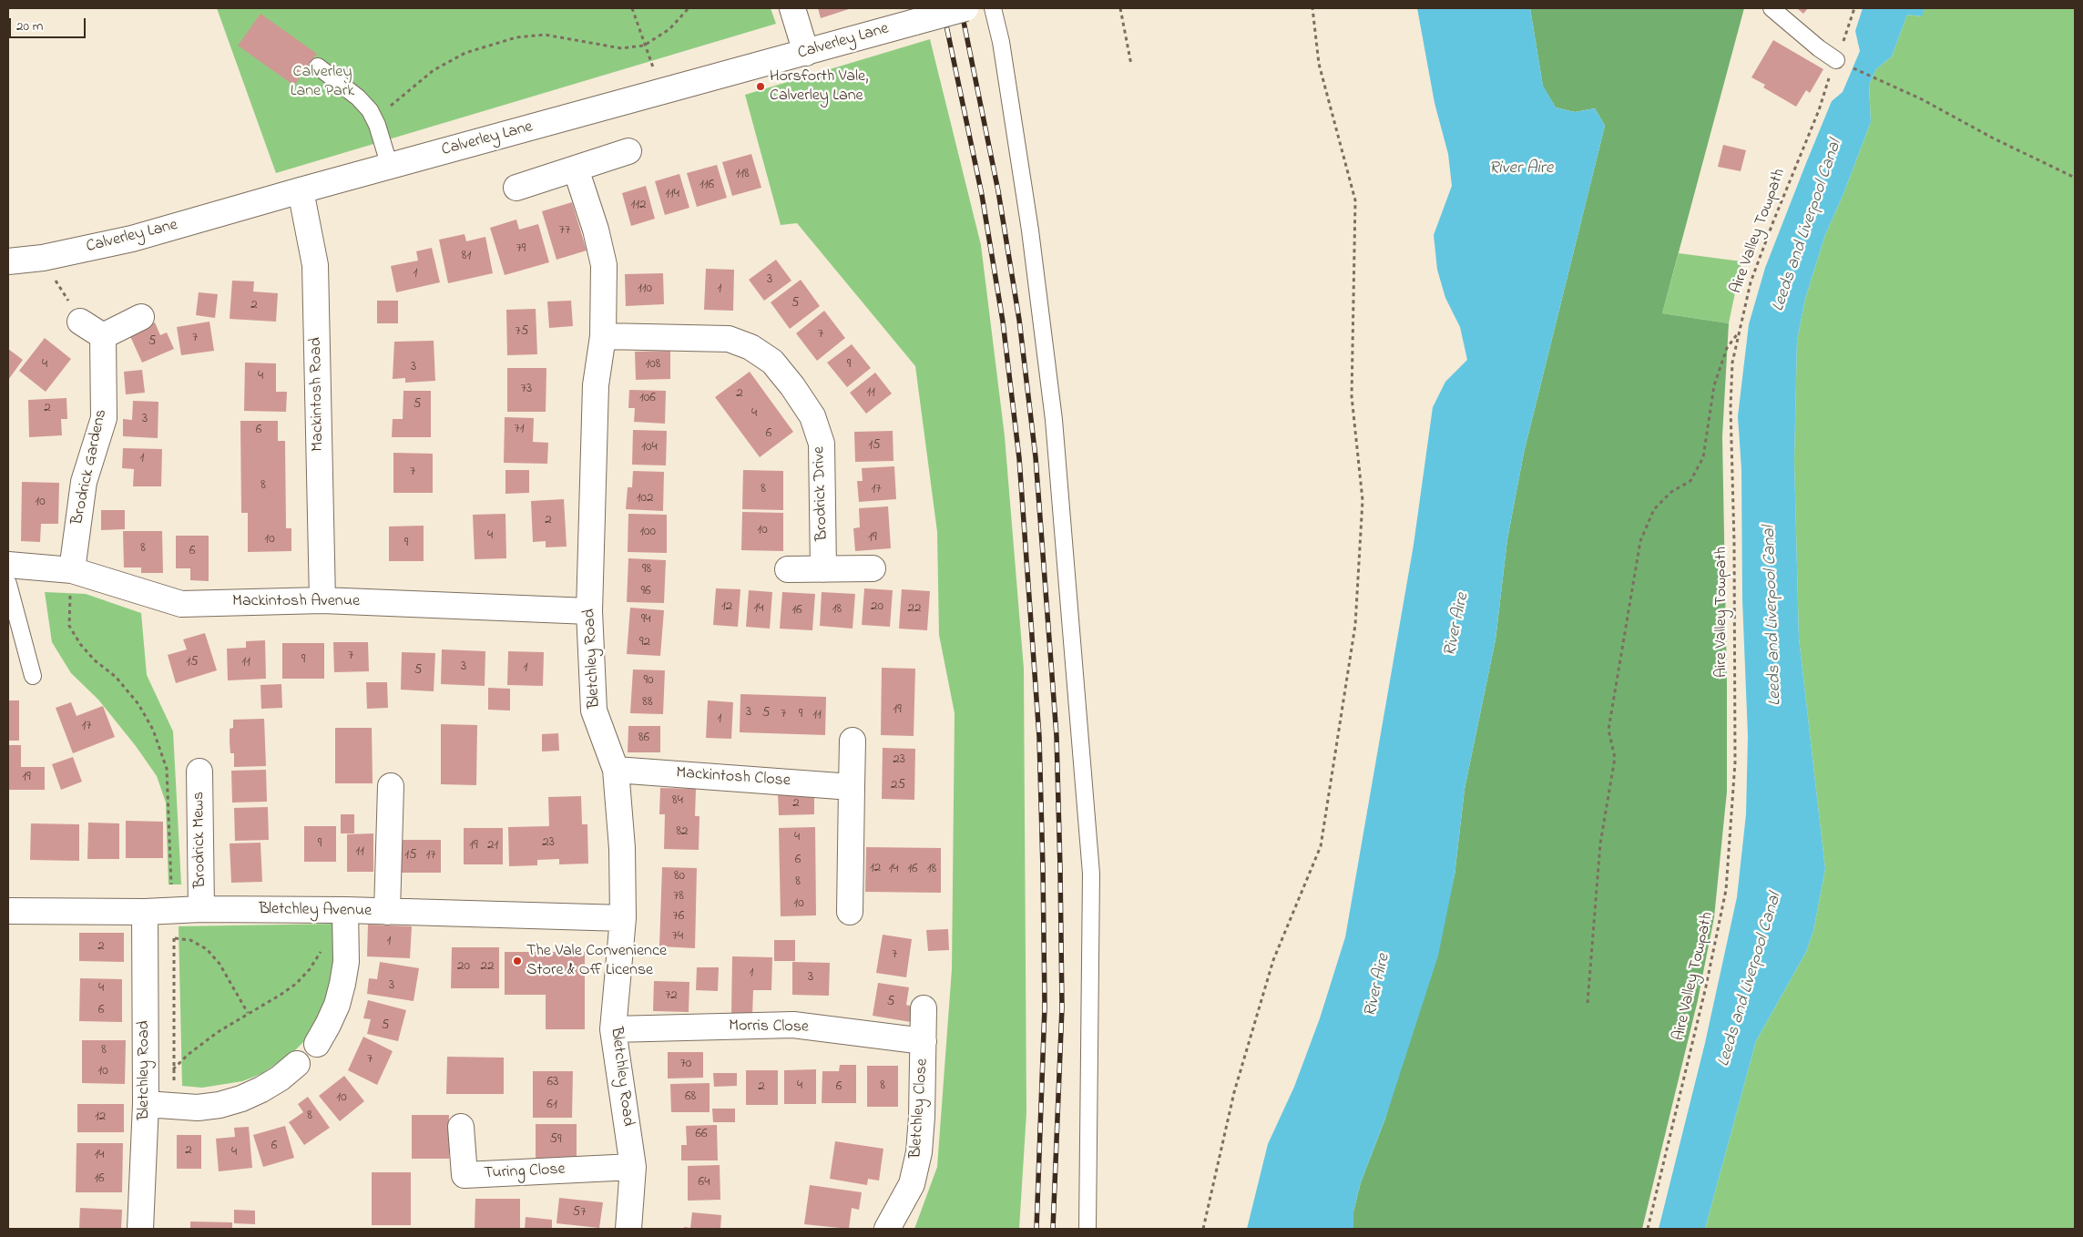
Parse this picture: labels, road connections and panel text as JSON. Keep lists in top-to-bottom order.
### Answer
{
  "streets": {
    "street": [
      "Calverley Lane",
      "Mackintosh Road",
      "Brodrick Gardens",
      "Brodrick Drive",
      "Mackintosh Avenue",
      "Bletchley Road",
      "Mackintosh Close",
      "Brodrick Mews",
      "Bletchley Avenue",
      "Morris Close",
      "Bletchley Close",
      "Turing Close"
    ],
    "path": ["Aire Valley Towpath"]
  },
  "crossings": [
    ["Calverley Lane", "Mackintosh Road"],
    ["Mackintosh Road", "Mackintosh Avenue"],
    ["Brodrick Gardens", "Mackintosh Avenue"],
    ["Brodrick Drive", "Bletchley Road"],
    ["Mackintosh Avenue", "Bletchley Road"],
    ["Bletchley Road", "Mackintosh Close"],
    ["Bletchley Road", "Bletchley Avenue"],
    ["Bletchley Road", "Morris Close"],
    ["Bletchley Road", "Turing Close"],
    ["Brodrick Mews", "Bletchley Avenue"],
    ["Morris Close", "Bletchley Close"]
  ],
  "water": ["River Aire", "Leeds and Liverpool Canal"],
  "parks": ["Calverley Lane Park"],
  "places": ["Horsforth Vale, Calverley Lane", "The Vale Convenience Store & Off License"],
  "house_numbers": [
    "118",
    "116",
    "114",
    "112",
    "77",
    "79",
    "81",
    "1",
    "3",
    "110",
    "1",
    "5",
    "2",
    "75",
    "7",
    "7",
    "5",
    "4",
    "108",
    "9",
    "3",
    "4",
    "73",
    "11",
    "2",
    "106",
    "5",
    "2",
    "4",
    "3",
    "71",
    "6",
    "6",
    "15",
    "104",
    "1",
    "7",
    "8",
    "8",
    "17",
    "102",
    "10",
    "2",
    "10",
    "100",
    "4",
    "19",
    "10",
    "9",
    "8",
    "6",
    "98",
    "96",
    "12",
    "20",
    "14",
    "22",
    "18",
    "16",
    "94",
    "92",
    "7",
    "9",
    "15",
    "11",
    "3",
    "1",
    "5",
    "90",
    "88",
    "19",
    "3",
    "5",
    "7",
    "9",
    "11",
    "1",
    "17",
    "86",
    "23",
    "19",
    "25",
    "84",
    "2",
    "82",
    "4",
    "23",
    "9",
    "19",
    "21",
    "11",
    "15",
    "17",
    "6",
    "12",
    "14",
    "16",
    "18",
    "80",
    "8",
    "78",
    "10",
    "76",
    "74",
    "1",
    "2",
    "7",
    "20",
    "22",
    "1",
    "3",
    "3",
    "4",
    "72",
    "5",
    "6",
    "5",
    "8",
    "7",
    "70",
    "10",
    "63",
    "4",
    "8",
    "2",
    "6",
    "68",
    "10",
    "61",
    "8",
    "12",
    "66",
    "59",
    "6",
    "2",
    "4",
    "14",
    "16",
    "64",
    "57"
  ],
  "scale_bar": "20 m"
}
